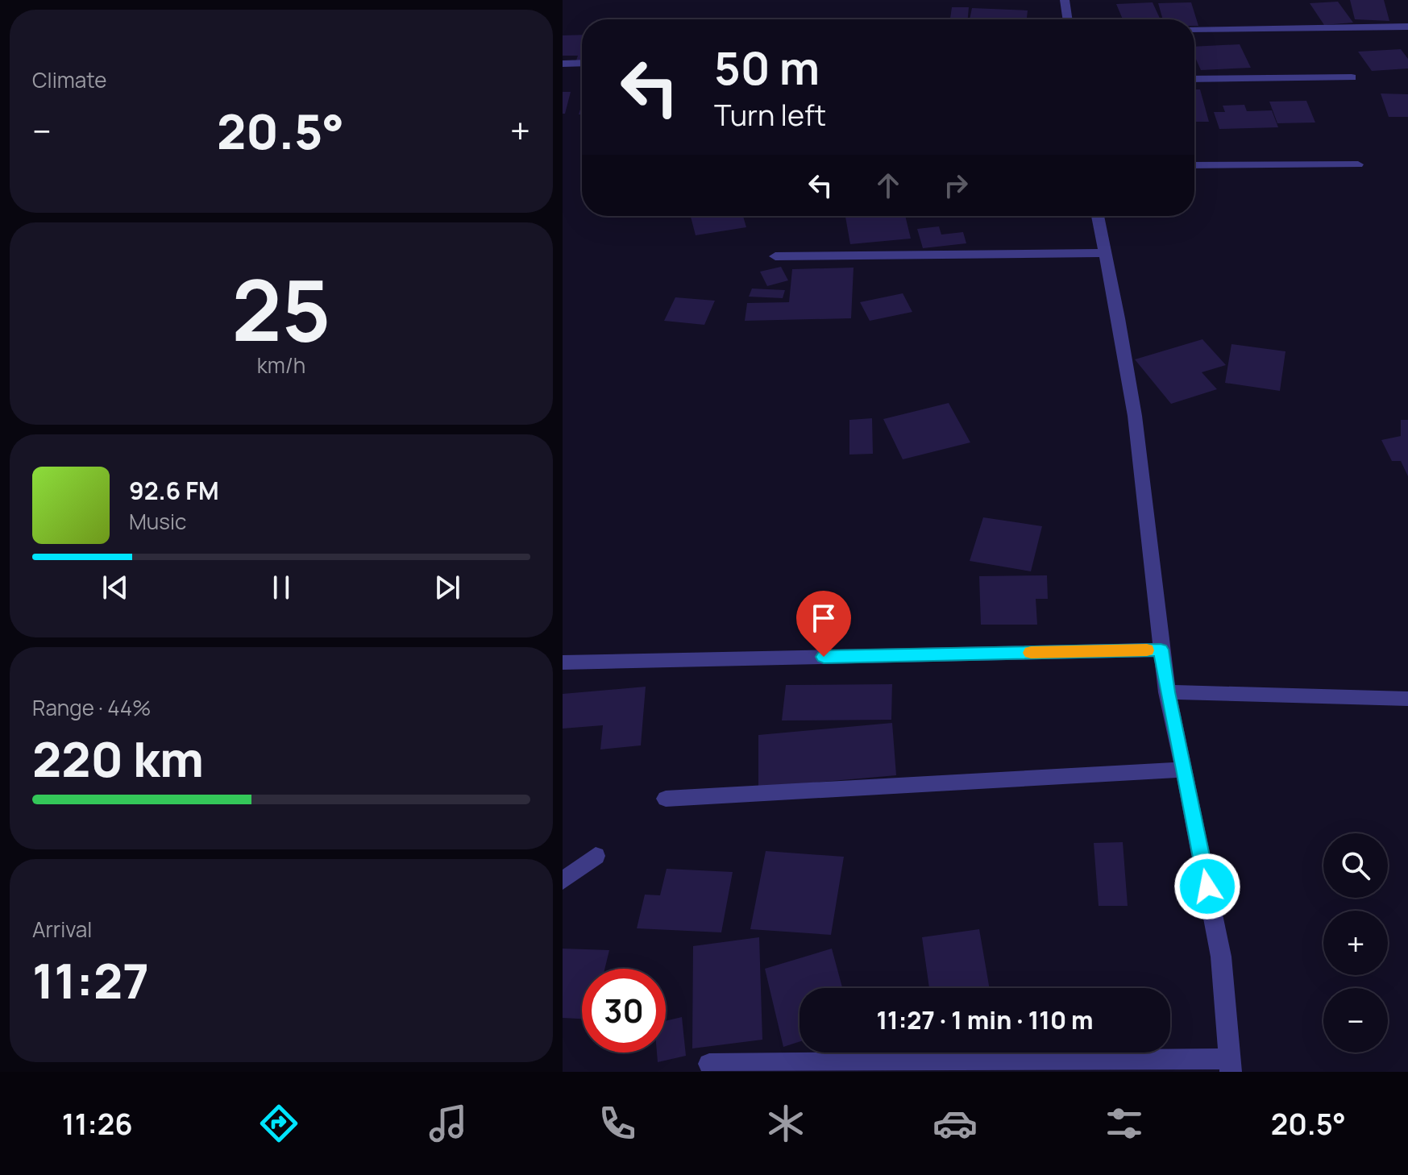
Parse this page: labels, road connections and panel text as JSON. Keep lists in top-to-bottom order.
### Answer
{
  "page": {
    "tile": [
      "Climate",
      ["25", "km/h"],
      ["Range · 44%", "220 km"],
      ["Arrival", "11:27"]
    ],
    "turn": ["50 m", "Turn left"],
    "heat": ["−", "20.5°", "+"],
    "song": ["92.6 FM", "Music"],
    "map_buttons": ["+", "−"],
    "limit": "30",
    "trip": "11:27 · 1 min · 110 m",
    "tabs": ["11:26", "20.5°"]
  }
}
